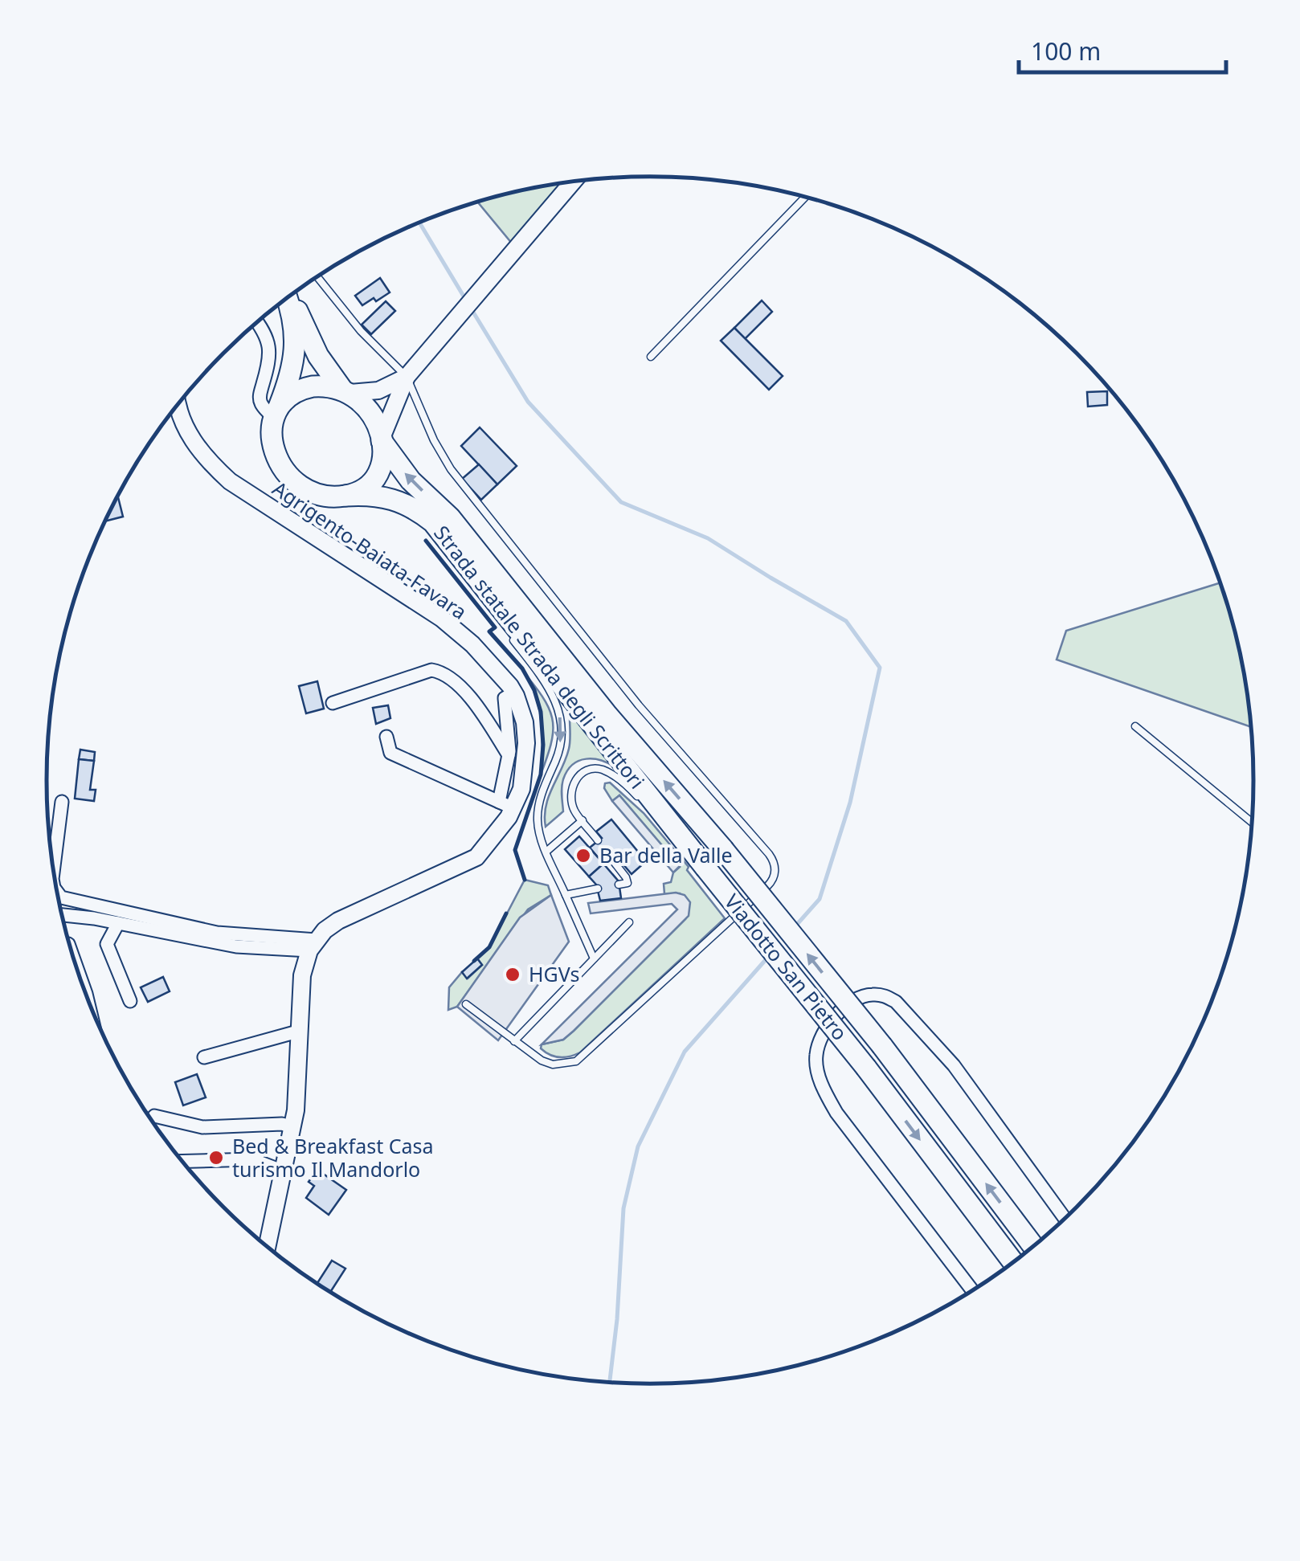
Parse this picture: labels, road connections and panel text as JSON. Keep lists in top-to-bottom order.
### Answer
{
  "streets": {
    "main road": ["Strada statale Strada degli Scrittori", "Viadotto San Pietro"],
    "street": ["Agrigento-Baiata-Favara"]
  },
  "crossings": [
    ["Strada statale Strada degli Scrittori", "Viadotto San Pietro"]
  ],
  "places": ["Bar della Valle", "HGVs", "Bed & Breakfast Casa turismo Il Mandorlo"],
  "scale_bar": "100 m"
}
